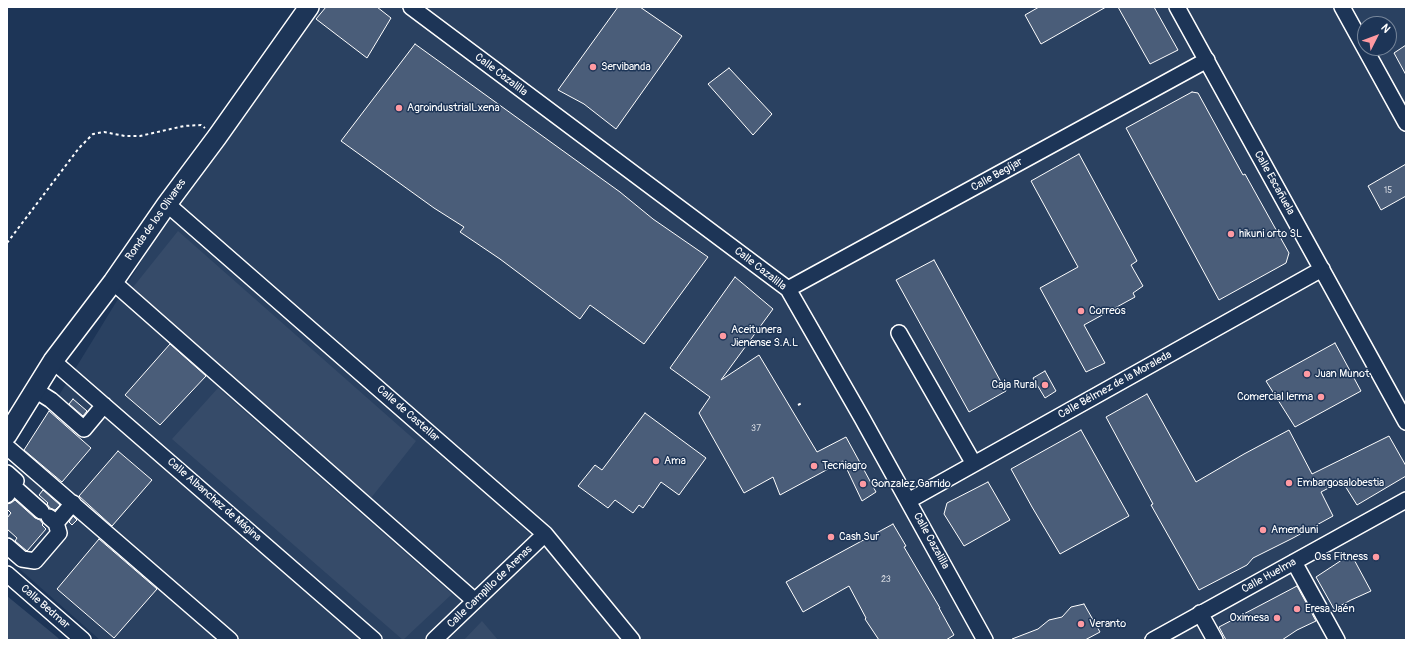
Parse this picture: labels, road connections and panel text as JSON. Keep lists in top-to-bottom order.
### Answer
{
  "streets": {
    "main road": ["Ronda de los Olivares"],
    "street": [
      "Calle Cazalilla",
      "Calle Begíjar",
      "Calle Escañuela",
      "Calle Bélmez de la Moraleda",
      "Calle de Castellar",
      "Calle Albanchez de Mágina",
      "Calle Huelma",
      "Calle Campillo de Arenas",
      "Calle Bedmar"
    ]
  },
  "crossings": [
    ["Calle Cazalilla", "Calle Begíjar"],
    ["Calle Cazalilla", "Calle Bélmez de la Moraleda"],
    ["Calle Begíjar", "Calle Escañuela"],
    ["Calle Escañuela", "Calle Bélmez de la Moraleda"],
    ["Ronda de los Olivares", "Calle de Castellar"],
    ["Ronda de los Olivares", "Calle Albanchez de Mágina"],
    ["Calle de Castellar", "Calle Campillo de Arenas"]
  ],
  "places": [
    "Servibanda",
    "AgroindustrialLxena",
    "hikuni orto SL",
    "Correos",
    "Aceitunera Jienense S.A.L",
    "Juan Munot",
    "Caja Rural",
    "Comercial lerma",
    "Ama",
    "Tecniagro",
    "Embargosalobestia",
    "Gonzalez Garrido",
    "Amenduni",
    "Cash Sur",
    "Oss Fitness",
    "Eresa Jaén",
    "Oximesa",
    "Veranto"
  ],
  "house_numbers": ["15", "37", "23"],
  "north": "top right"
}
